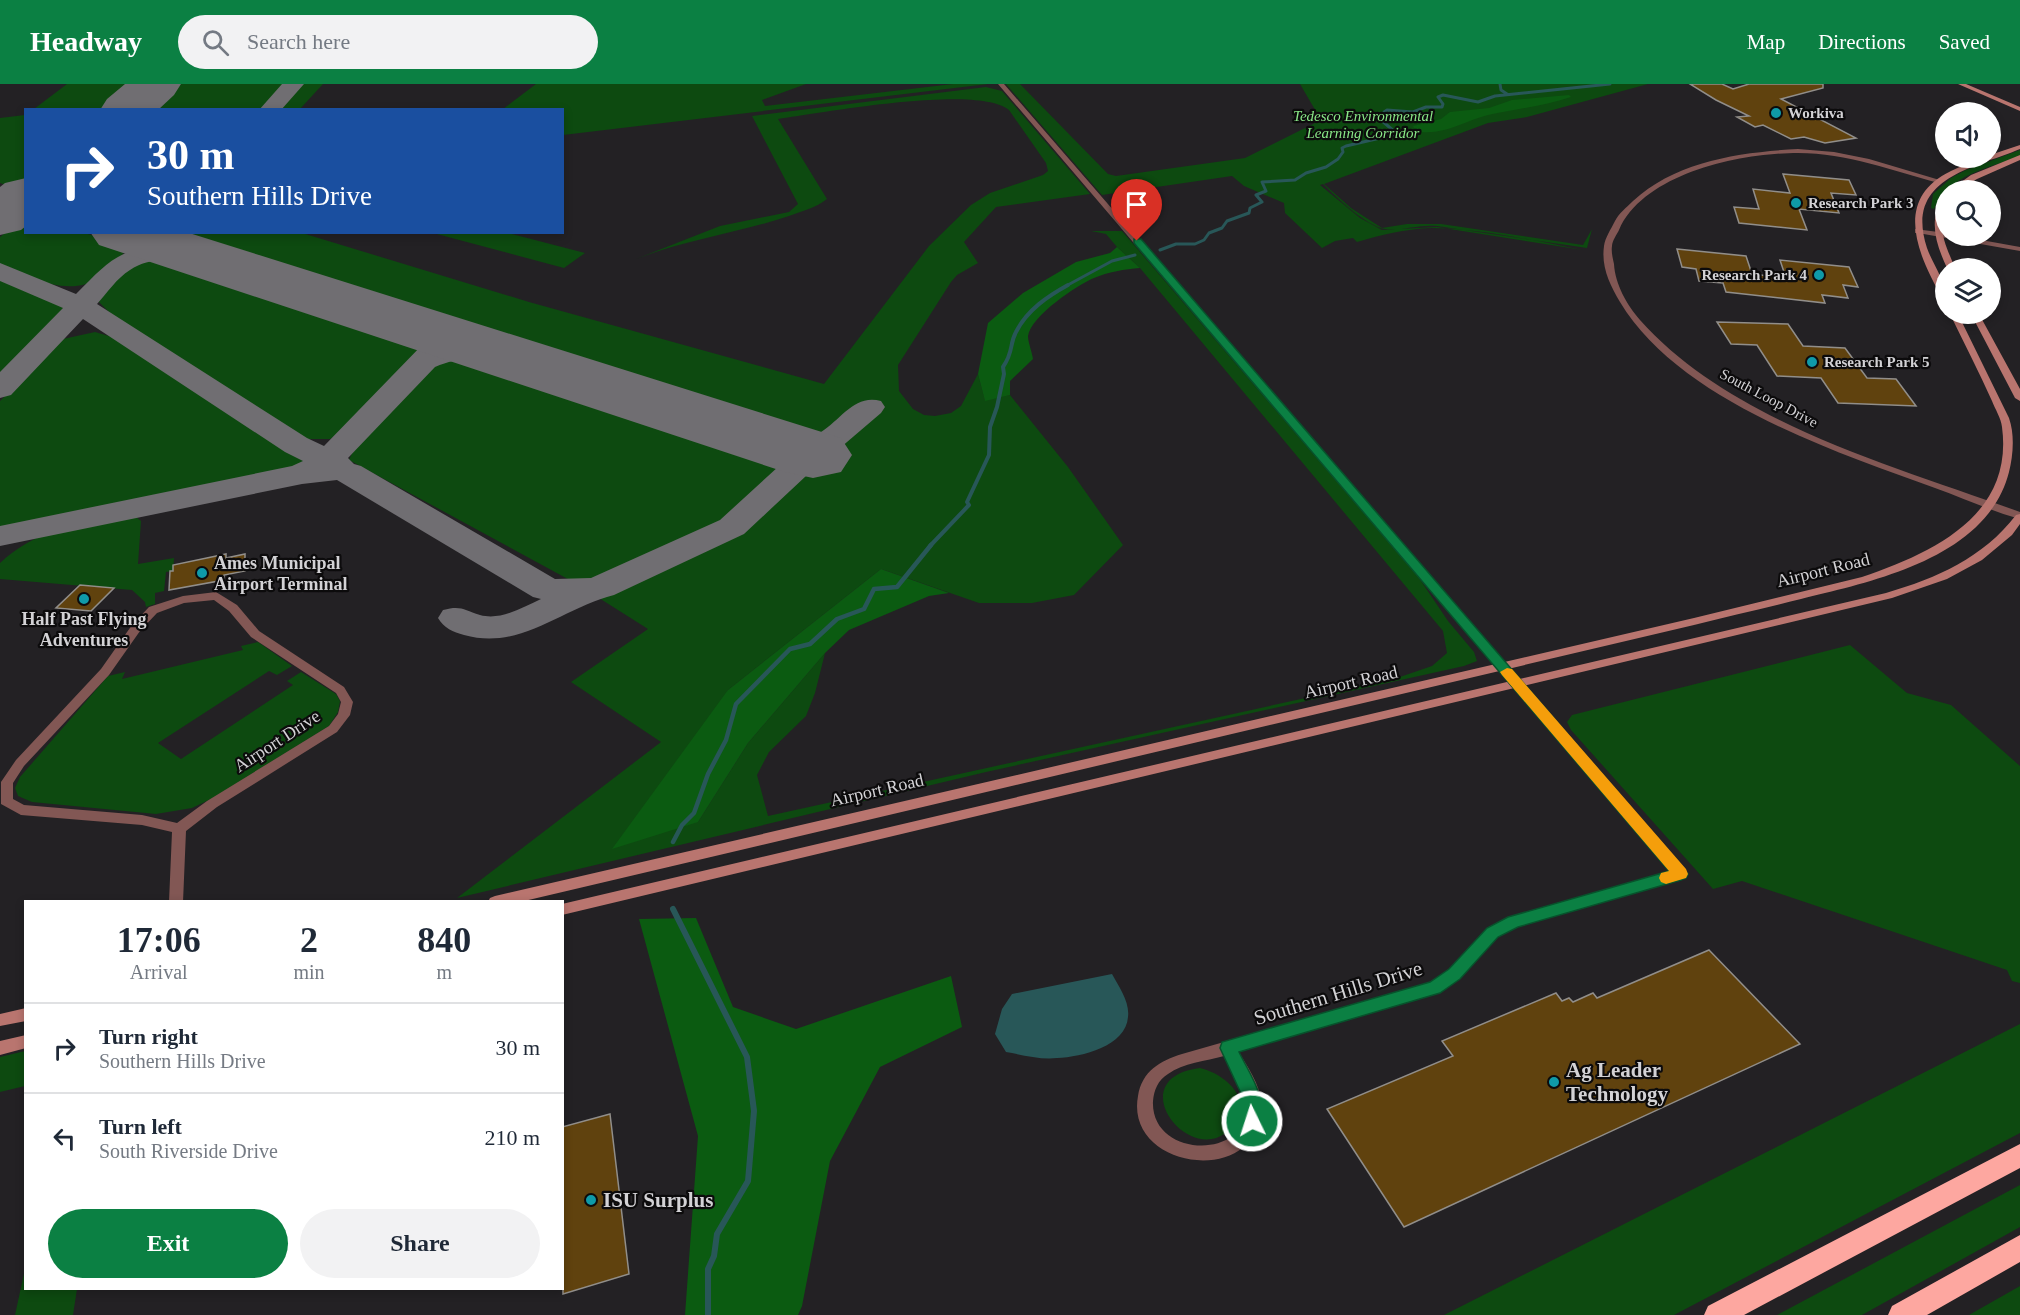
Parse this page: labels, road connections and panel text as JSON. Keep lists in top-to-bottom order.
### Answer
{
  "streets": {
    "main road": ["Airport Road"],
    "street": ["South Loop Drive", "Airport Drive", "Southern Hills Drive"]
  },
  "crossings": [
    ["South Loop Drive", "Airport Road"]
  ],
  "parks": ["Tedesco Environmental Learning Corridor"],
  "places": [
    "Workiva",
    "Research Park 3",
    "Research Park 4",
    "Research Park 5",
    "Ames Municipal Airport Terminal",
    "Half Past Flying Adventures",
    "Ag Leader Technology",
    "ISU Surplus"
  ],
  "page": {
    "header": "Headway",
    "search": "Search here",
    "nav": ["Map", "Directions", "Saved"],
    "turn": ["30 m", "Southern Hills Drive"],
    "eta": [
      "17:06",
      "Arrival",
      "2",
      "min",
      "840",
      "m"
    ],
    "list": [
      {
        "name": "Turn right",
        "note": "Southern Hills Drive",
        "value": "30 m"
      },
      {
        "name": "Turn left",
        "note": "South Riverside Drive",
        "value": "210 m"
      }
    ],
    "buttons": ["Exit", "Share"]
  }
}
